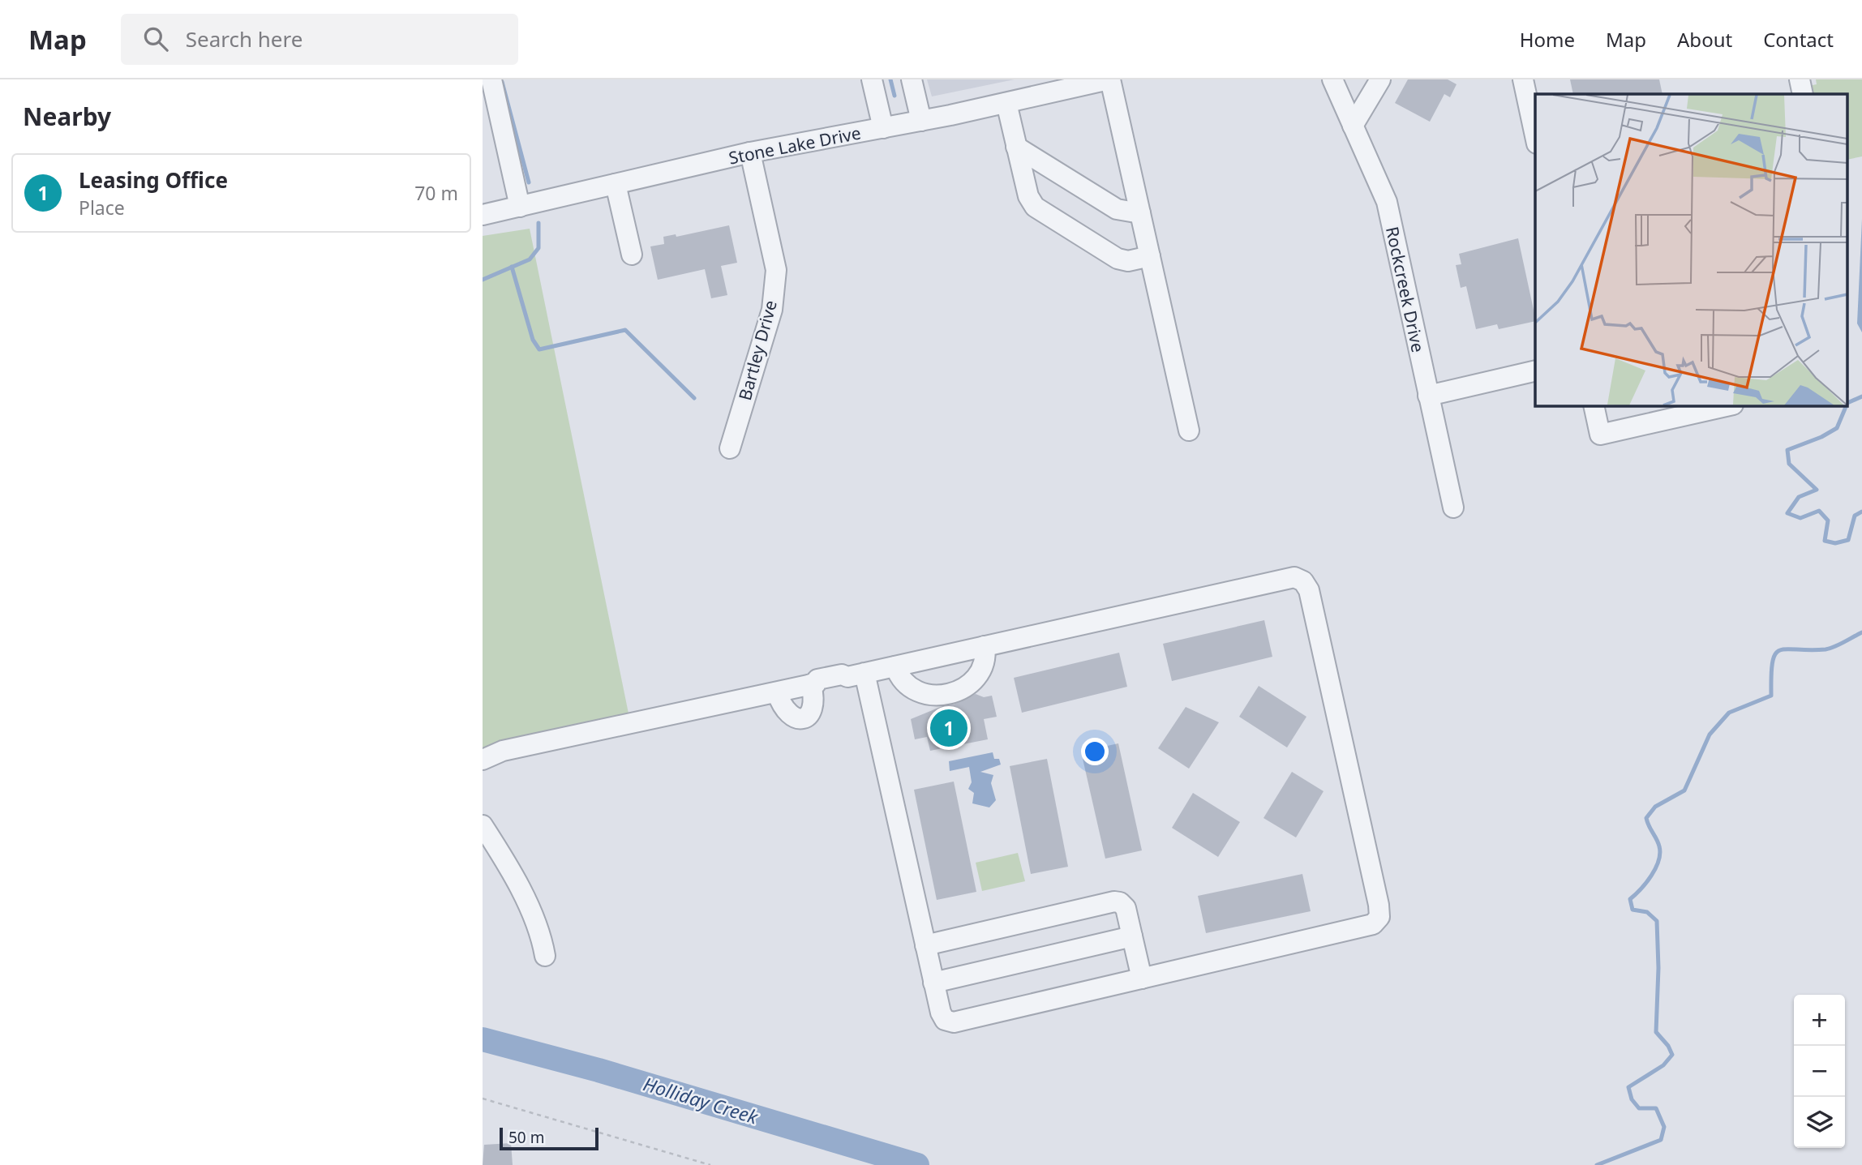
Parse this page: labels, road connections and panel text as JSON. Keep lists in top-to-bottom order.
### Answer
{
  "streets": {
    "street": ["Stone Lake Drive", "Rockcreek Drive", "Bartley Drive"]
  },
  "crossings": [
    ["Stone Lake Drive", "Bartley Drive"]
  ],
  "water": ["Holliday Creek"],
  "scale_bar": "50 m",
  "page": {
    "header": "Map",
    "search": "Search here",
    "nav": [
      "Home",
      "Map",
      "About",
      "Contact"
    ],
    "heading": "Nearby",
    "list": [
      {
        "mark": "1",
        "name": "Leasing Office",
        "note": "Place",
        "value": "70 m"
      }
    ],
    "pins": "1",
    "map_buttons": ["+", "−"],
    "scale": "50 m"
  }
}
